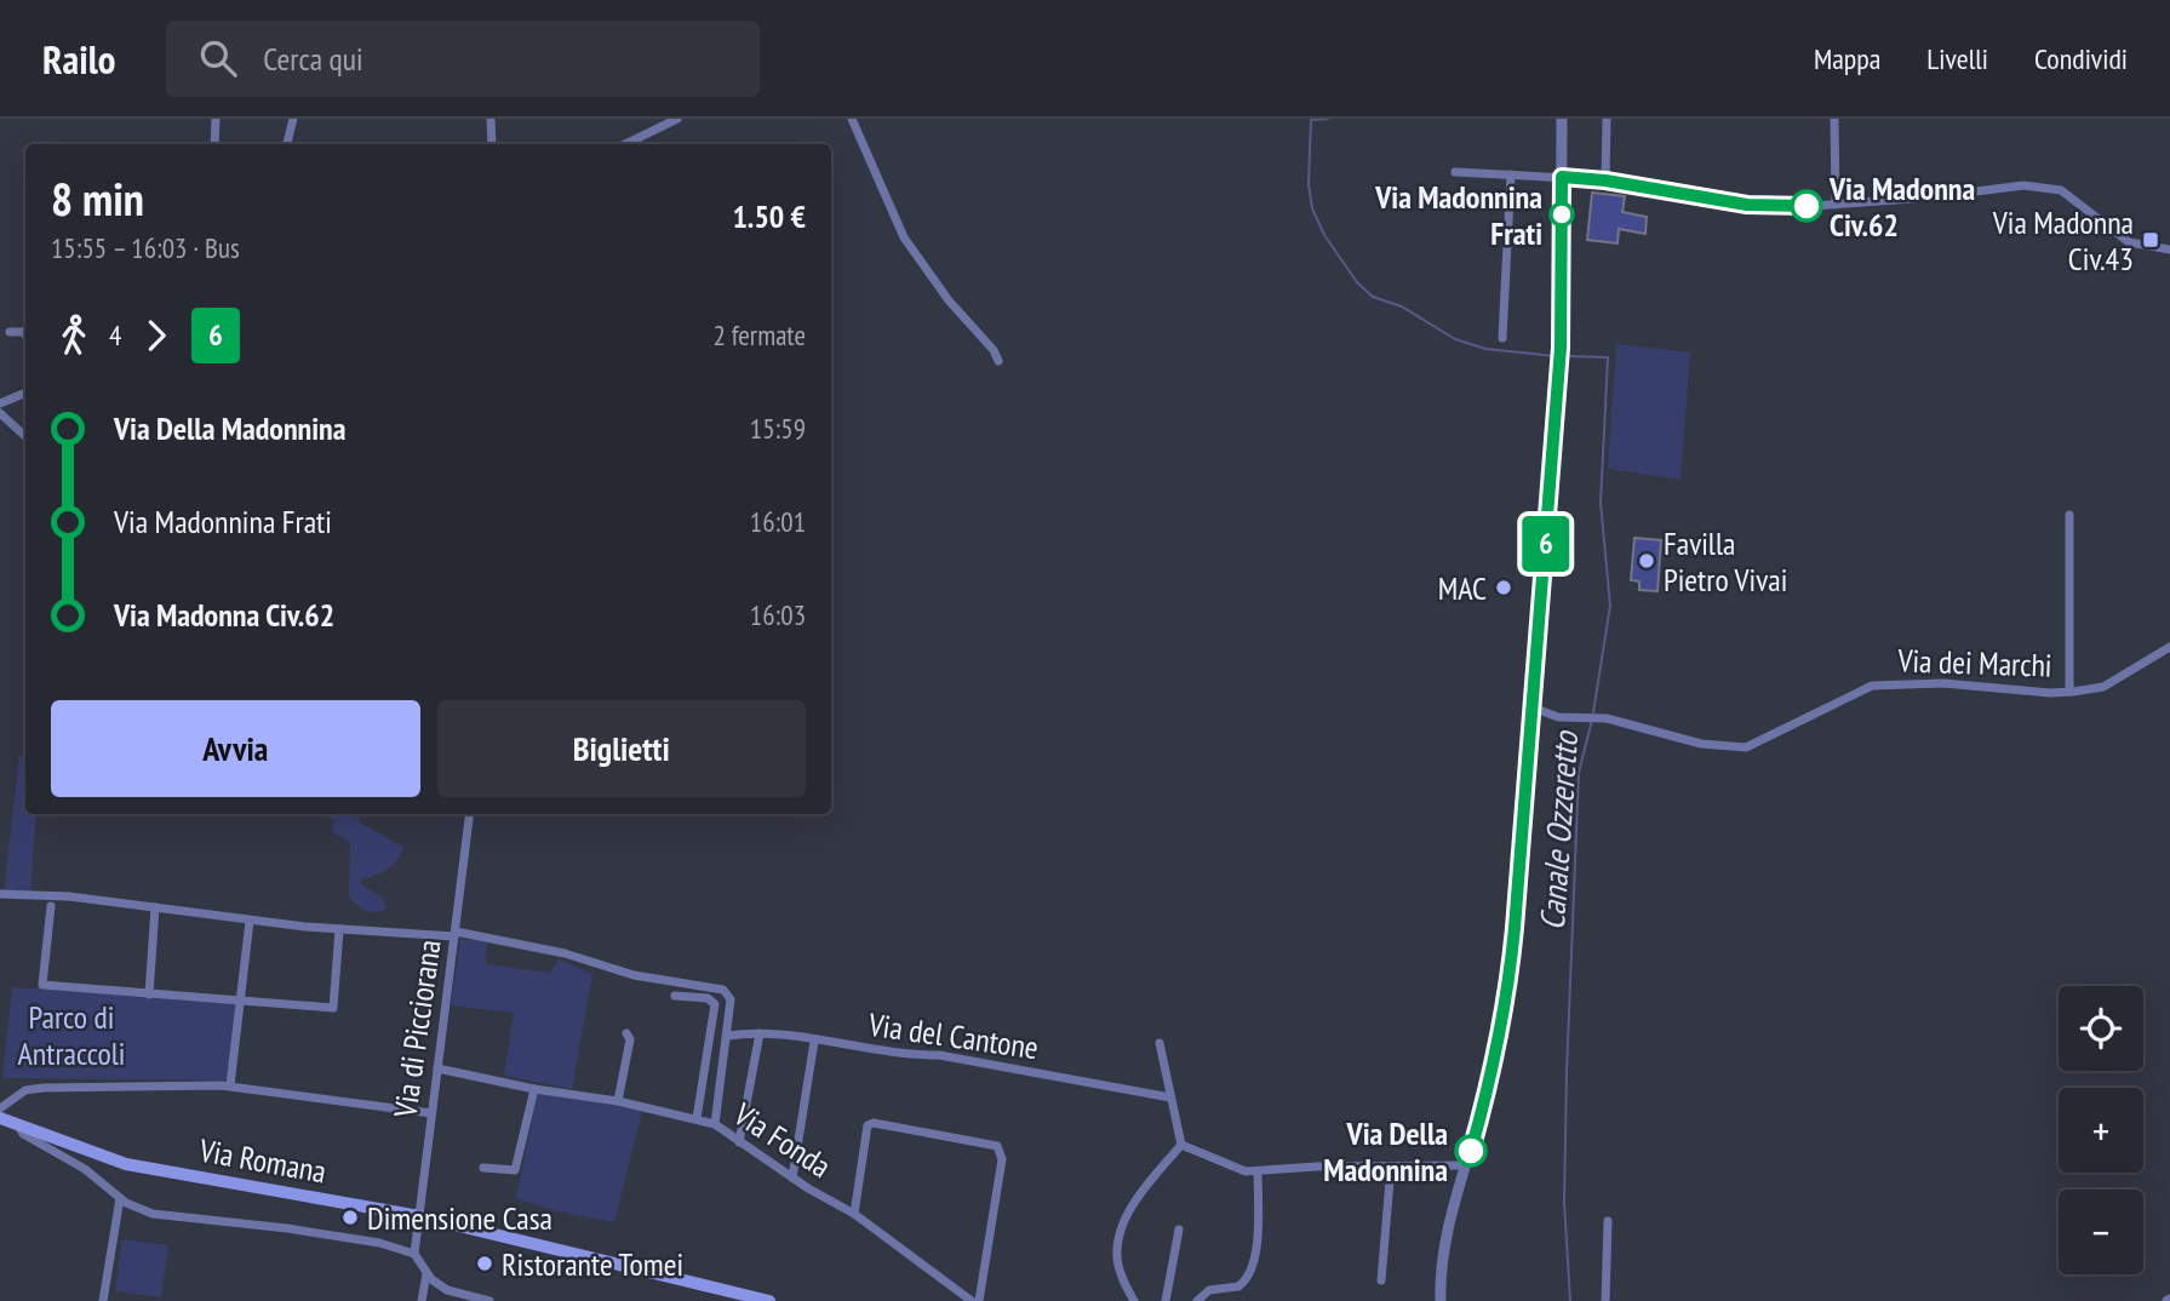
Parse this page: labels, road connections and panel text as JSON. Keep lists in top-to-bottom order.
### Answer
{
  "streets": {
    "main road": ["Via Romana"],
    "street": [
      "Via dei Marchi",
      "Via di Picciorana",
      "Via del Cantone",
      "Via Fonda"
    ]
  },
  "crossings": [
    ["Via di Picciorana", "Via Fonda"],
    ["Via di Picciorana", "Via Romana"]
  ],
  "water": ["Canale Ozzeretto"],
  "parks": ["Parco di Antraccoli"],
  "places": {
    "other": [
      "Via Madonna Civ.62",
      "Via Madonnina Frati",
      "Favilla Pietro Vivai",
      "MAC",
      "Via Della Madonnina",
      "Dimensione Casa",
      "Ristorante Tomei"
    ],
    "transit": ["Via Madonna Civ.43"]
  },
  "lines": ["bus line 6"],
  "page": {
    "header": "Railo",
    "search": "Cerca qui",
    "nav": ["Mappa", "Livelli", "Condividi"],
    "on_map": "6",
    "heading": ["8 min", "15:55 – 16:03 · Bus", "1.50 €"],
    "legs": ["4", "6", "2 fermate"],
    "list": [
      {
        "name": "Via Della Madonnina",
        "value": "15:59"
      },
      {
        "name": "Via Madonnina Frati",
        "value": "16:01"
      },
      {
        "name": "Via Madonna Civ.62",
        "value": "16:03"
      }
    ],
    "buttons": ["Avvia", "Biglietti"],
    "map_buttons": ["+", "−"]
  }
}
